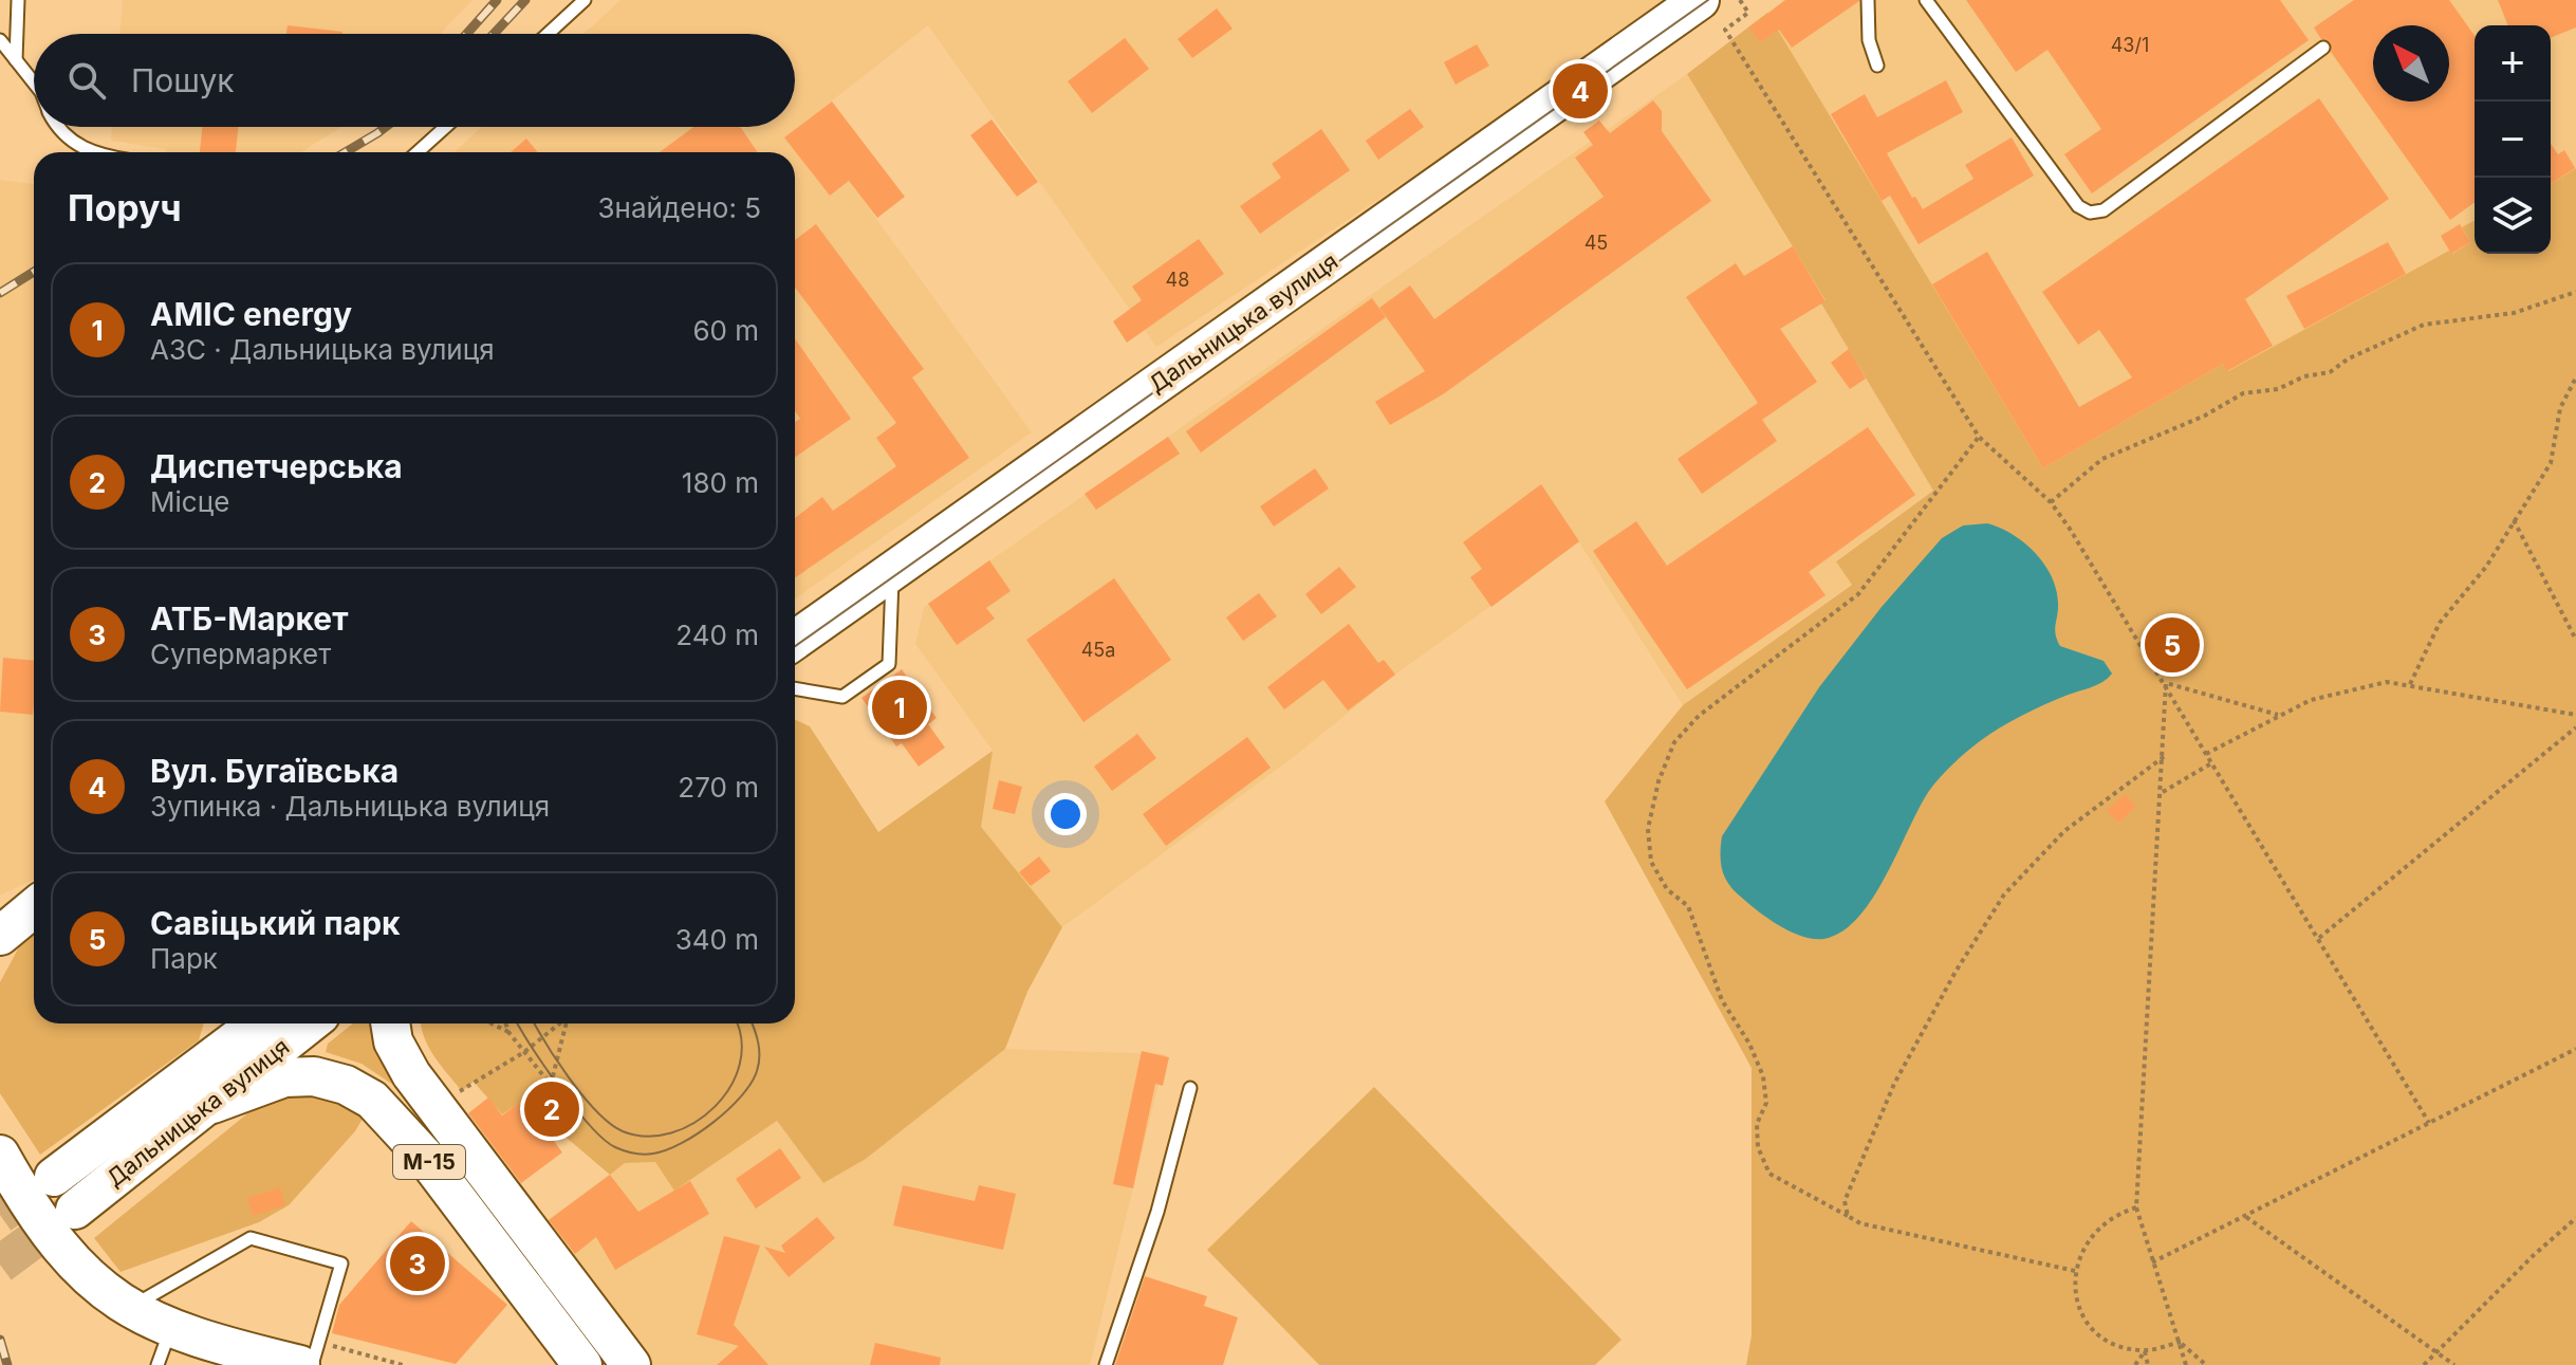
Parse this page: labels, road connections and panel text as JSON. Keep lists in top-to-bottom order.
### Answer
{
  "streets": {
    "main road": ["Дальницька вулиця", "М-15"]
  },
  "crossings": [
    ["Дальницька вулиця", "М-15"]
  ],
  "house_numbers": [
    "43/1",
    "45",
    "48",
    "45а"
  ],
  "north": "top left",
  "page": {
    "map_buttons": ["+", "−"],
    "search": "Пошук",
    "pins": [
      "4",
      "5",
      "1",
      "2",
      "3"
    ],
    "heading": ["Поруч", "Знайдено: 5"],
    "list": [
      {
        "mark": "1",
        "name": "AMIC energy",
        "note": "АЗС · Дальницька вулиця",
        "value": "60 m"
      },
      {
        "mark": "2",
        "name": "Диспетчерська",
        "note": "Місце",
        "value": "180 m"
      },
      {
        "mark": "3",
        "name": "АТБ-Маркет",
        "note": "Супермаркет",
        "value": "240 m"
      },
      {
        "mark": "4",
        "name": "Вул. Бугаївська",
        "note": "Зупинка · Дальницька вулиця",
        "value": "270 m"
      },
      {
        "mark": "5",
        "name": "Савіцький парк",
        "note": "Парк",
        "value": "340 m"
      }
    ]
  }
}
